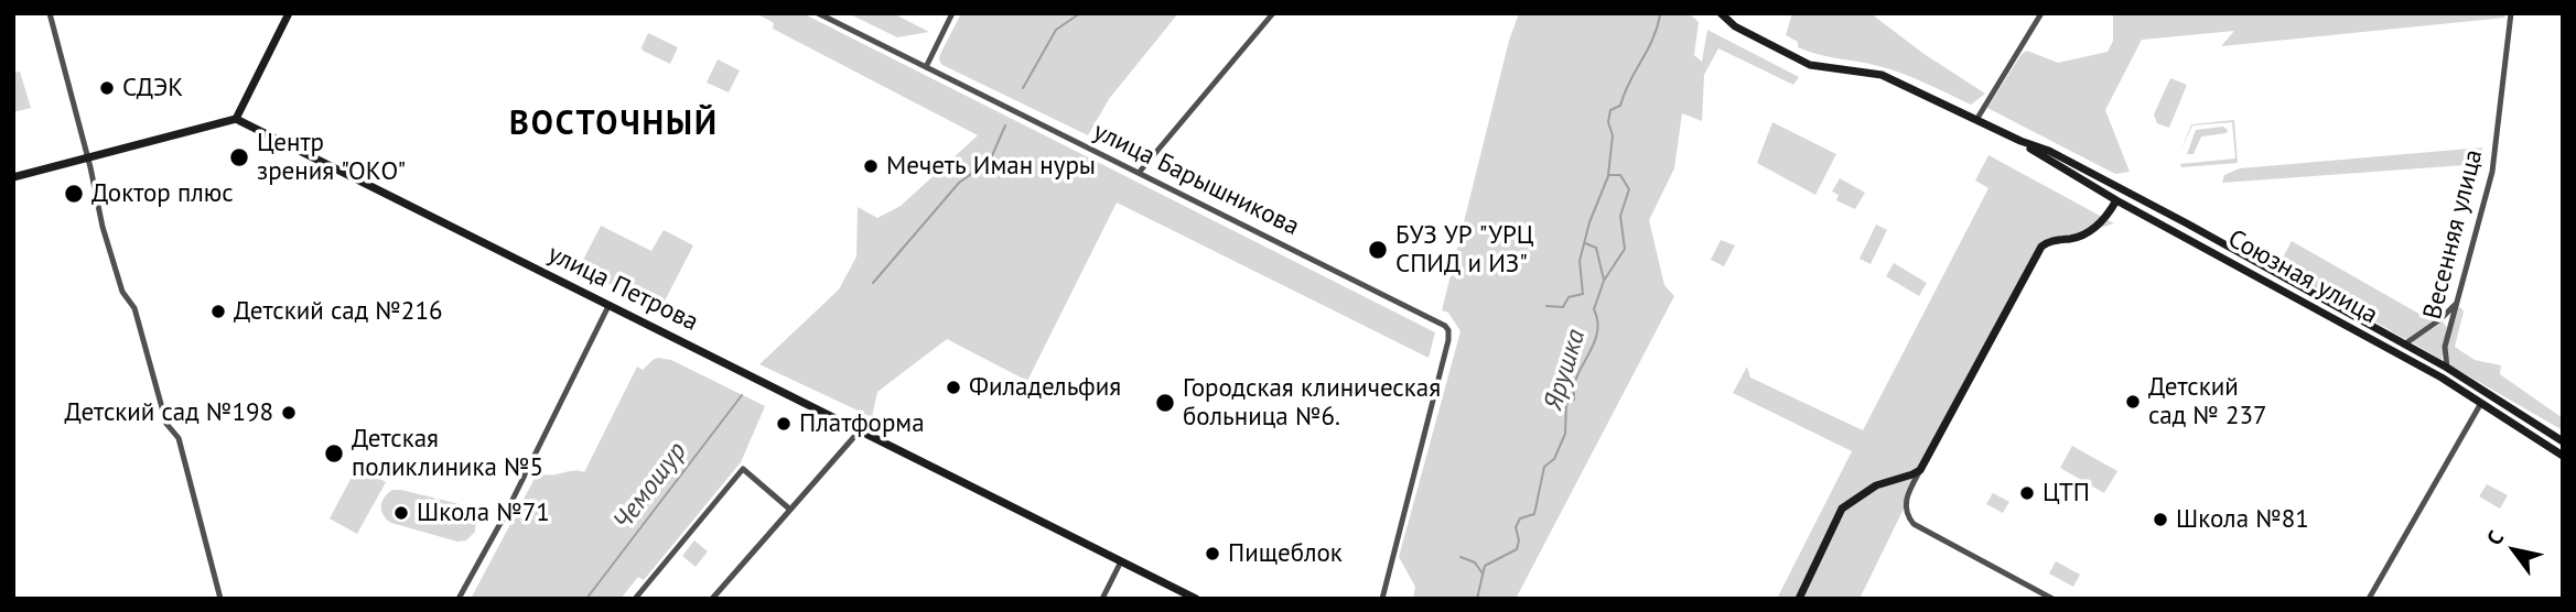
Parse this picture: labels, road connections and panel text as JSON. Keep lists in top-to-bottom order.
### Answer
{
  "streets": {
    "main road": ["Союзная улица", "улица Петрова"],
    "street": ["улица Барышникова", "Весенняя улица"]
  },
  "crossings": [
    ["Весенняя улица", "Союзная улица"]
  ],
  "districts": ["ВОСТОЧНЫЙ"],
  "water": ["Ярушка", "Чемошур"],
  "places": [
    "СДЭК",
    "Центр зрения \"ОКО\"",
    "Мечеть Иман нуры",
    "Доктор плюс",
    "БУЗ УР \"УРЦ СПИД и ИЗ\"",
    "Детский сад №216",
    "Филадельфия",
    "Детский сад № 237",
    "Городская клиническая больница №6.",
    "Детский сад №198",
    "Платформа",
    "Детская поликлиника №5",
    "ЦТП",
    "Школа №71",
    "Школа №81",
    "Пищеблок"
  ],
  "north": "top left"
}
